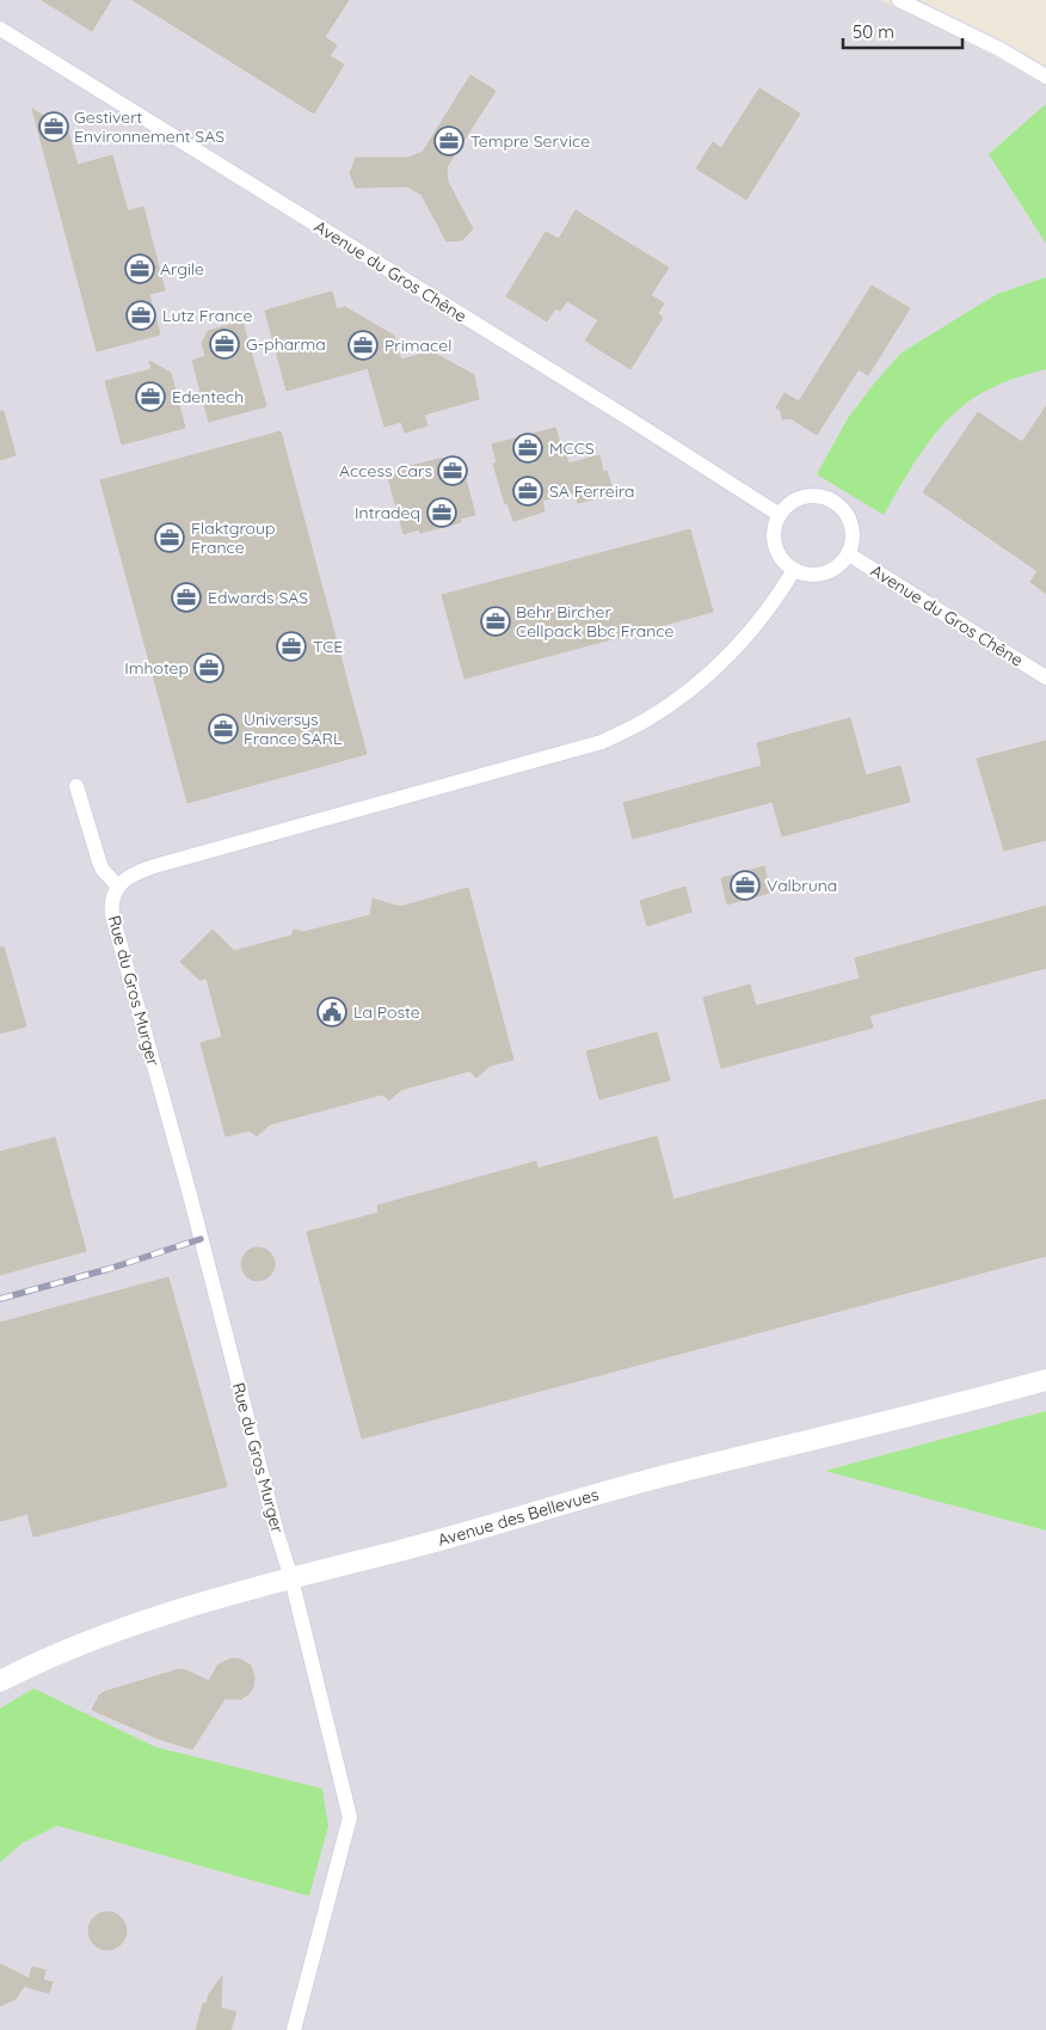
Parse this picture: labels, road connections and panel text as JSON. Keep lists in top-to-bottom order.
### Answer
{
  "streets": {
    "street": ["Avenue du Gros Chêne", "Rue du Gros Murger", "Avenue des Bellevues"]
  },
  "crossings": [
    ["Rue du Gros Murger", "Avenue des Bellevues"]
  ],
  "places": {
    "office": [
      "Gestivert Environnement SAS",
      "Tempre Service",
      "Argile",
      "Lutz France",
      "G-pharma",
      "Primacel",
      "Edentech",
      "MCCS",
      "Access Cars",
      "SA Ferreira",
      "Intradeq",
      "Flaktgroup France",
      "Edwards SAS",
      "Behr Bircher Cellpack Bbc France",
      "TCE",
      "Imhotep",
      "Universys France SARL",
      "Valbruna"
    ],
    "public building": ["La Poste"]
  },
  "scale_bar": "50 m"
}
